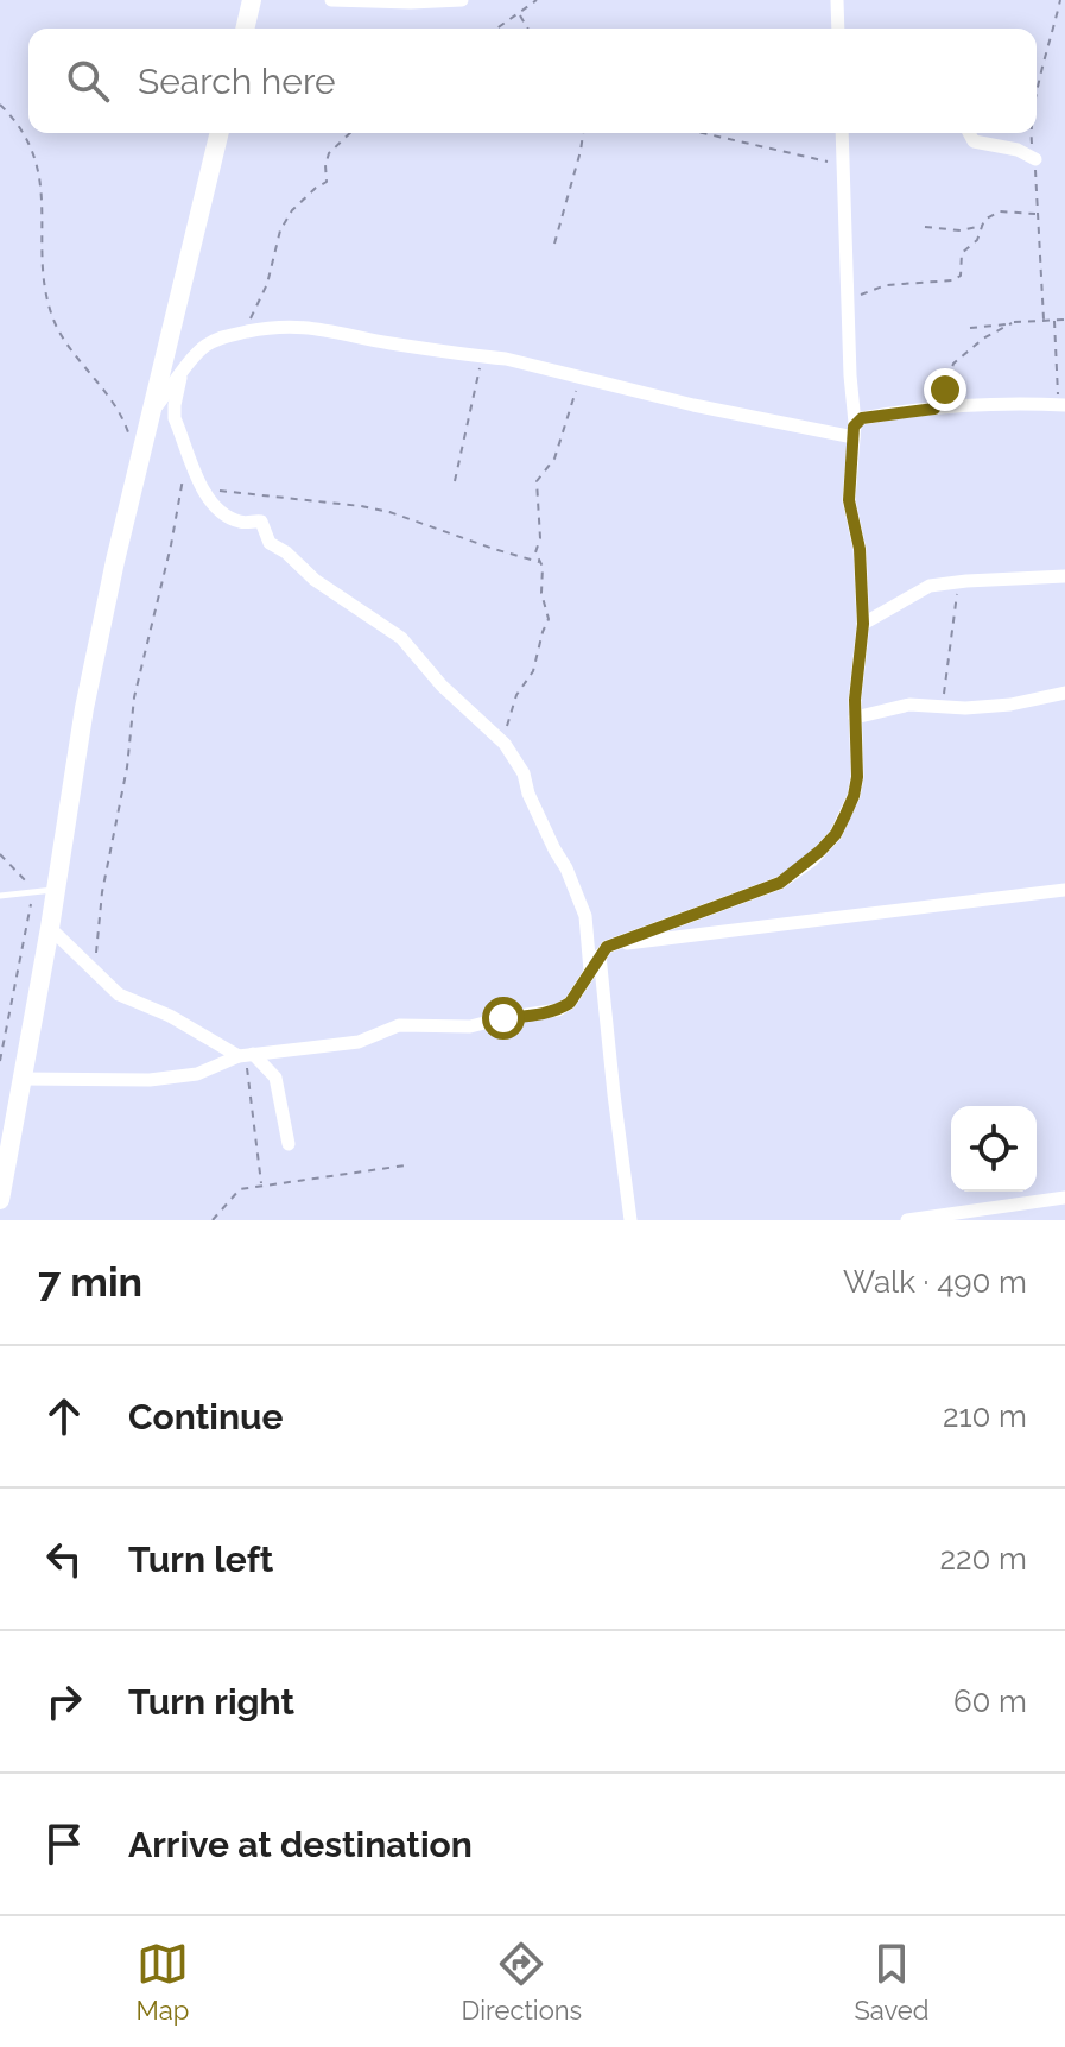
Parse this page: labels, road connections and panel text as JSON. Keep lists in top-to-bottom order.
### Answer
{
  "page": {
    "search": "Search here",
    "heading": ["7 min", "Walk · 490 m"],
    "list": [
      ["Continue", "210 m"],
      ["Turn left", "220 m"],
      ["Turn right", "60 m"],
      "Arrive at destination"
    ],
    "nav": ["Map", "Directions", "Saved"]
  }
}
